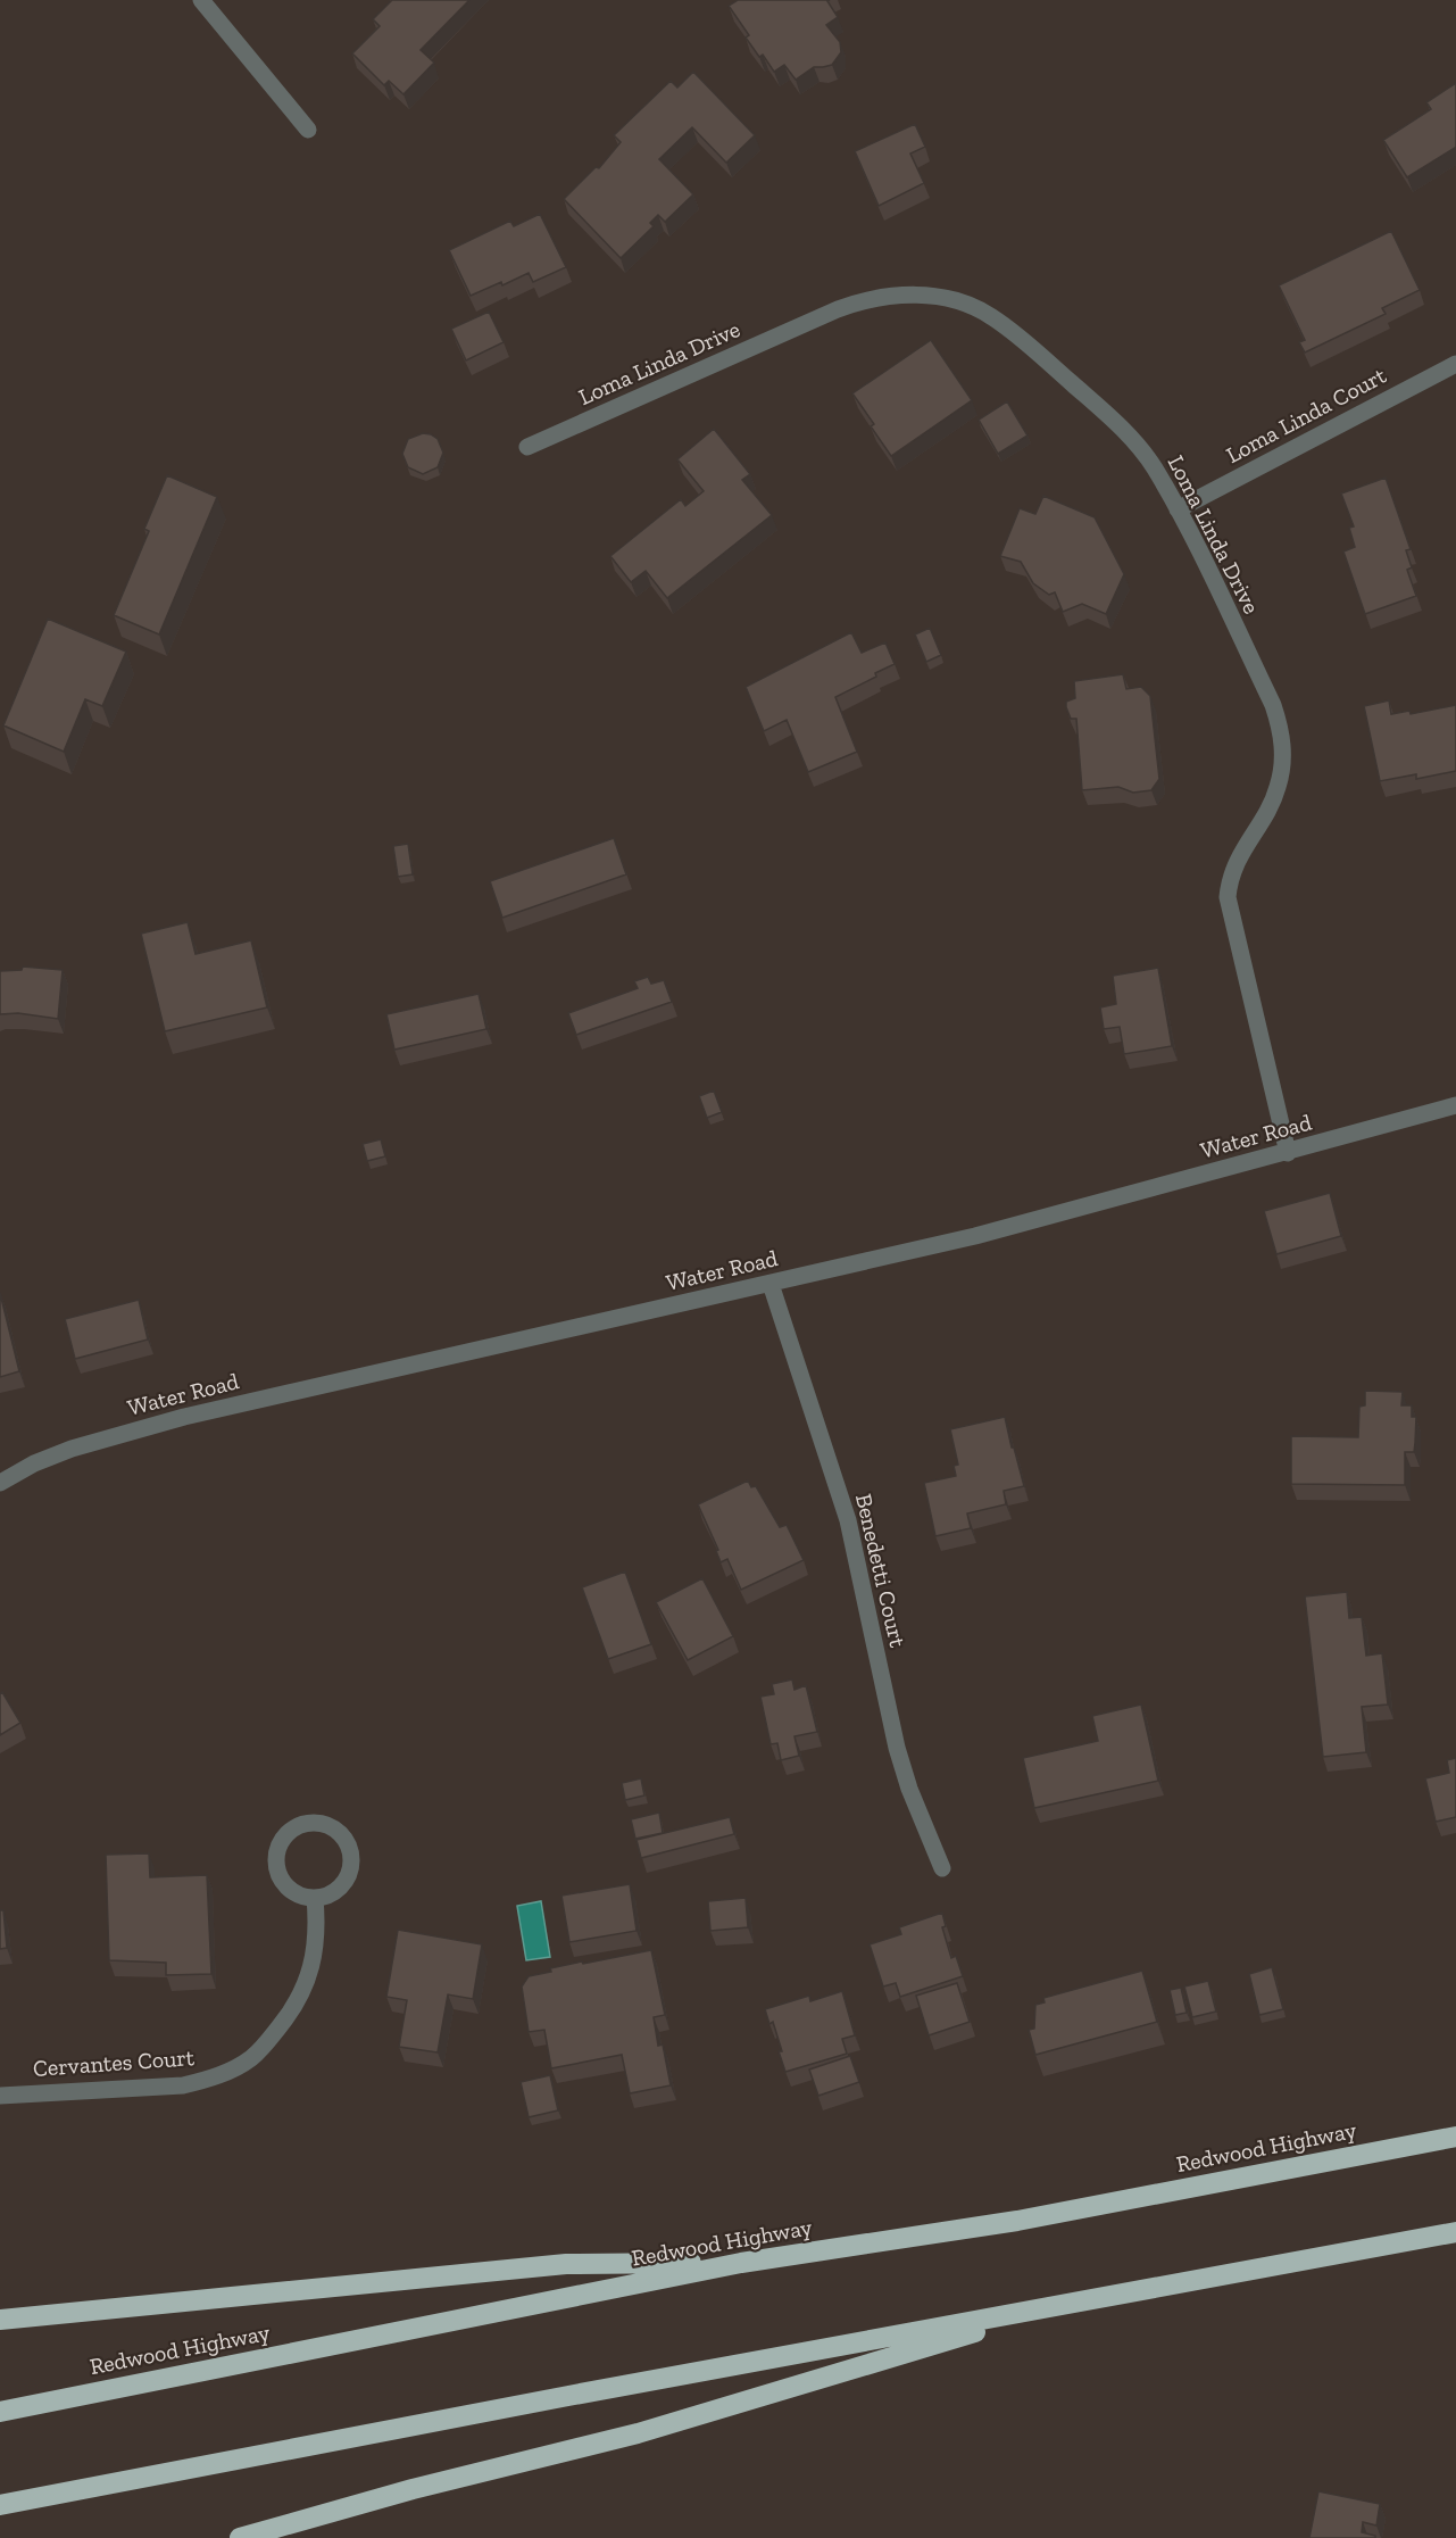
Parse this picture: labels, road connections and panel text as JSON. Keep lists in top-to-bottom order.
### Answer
{
  "streets": {
    "highway": ["Redwood Highway"],
    "street": [
      "Loma Linda Drive",
      "Loma Linda Court",
      "Water Road",
      "Benedetti Court",
      "Cervantes Court"
    ]
  },
  "crossings": [
    ["Loma Linda Drive", "Loma Linda Court"],
    ["Loma Linda Drive", "Water Road"],
    ["Water Road", "Benedetti Court"]
  ]
}
